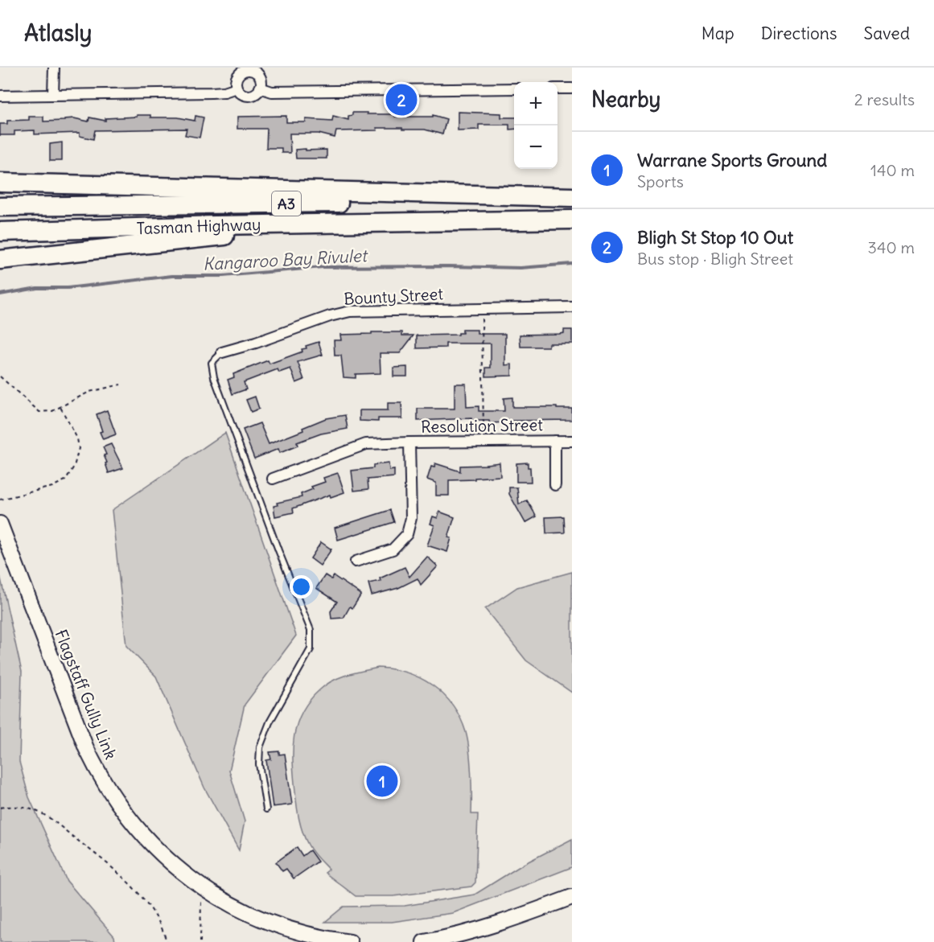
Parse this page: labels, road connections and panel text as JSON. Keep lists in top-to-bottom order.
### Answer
{
  "streets": {
    "highway": ["A3", "Tasman Highway"],
    "street": ["Bounty Street", "Resolution Street", "Flagstaff Gully Link"]
  },
  "water": ["Kangaroo Bay Rivulet"],
  "page": {
    "header": "Atlasly",
    "nav": ["Map", "Directions", "Saved"],
    "heading": ["Nearby", "2 results"],
    "map_buttons": ["+", "−"],
    "pins": ["2", "1"],
    "list": [
      {
        "mark": "1",
        "name": "Warrane Sports Ground",
        "note": "Sports",
        "value": "140 m"
      },
      {
        "mark": "2",
        "name": "Bligh St Stop 10 Out",
        "note": "Bus stop · Bligh Street",
        "value": "340 m"
      }
    ]
  }
}
